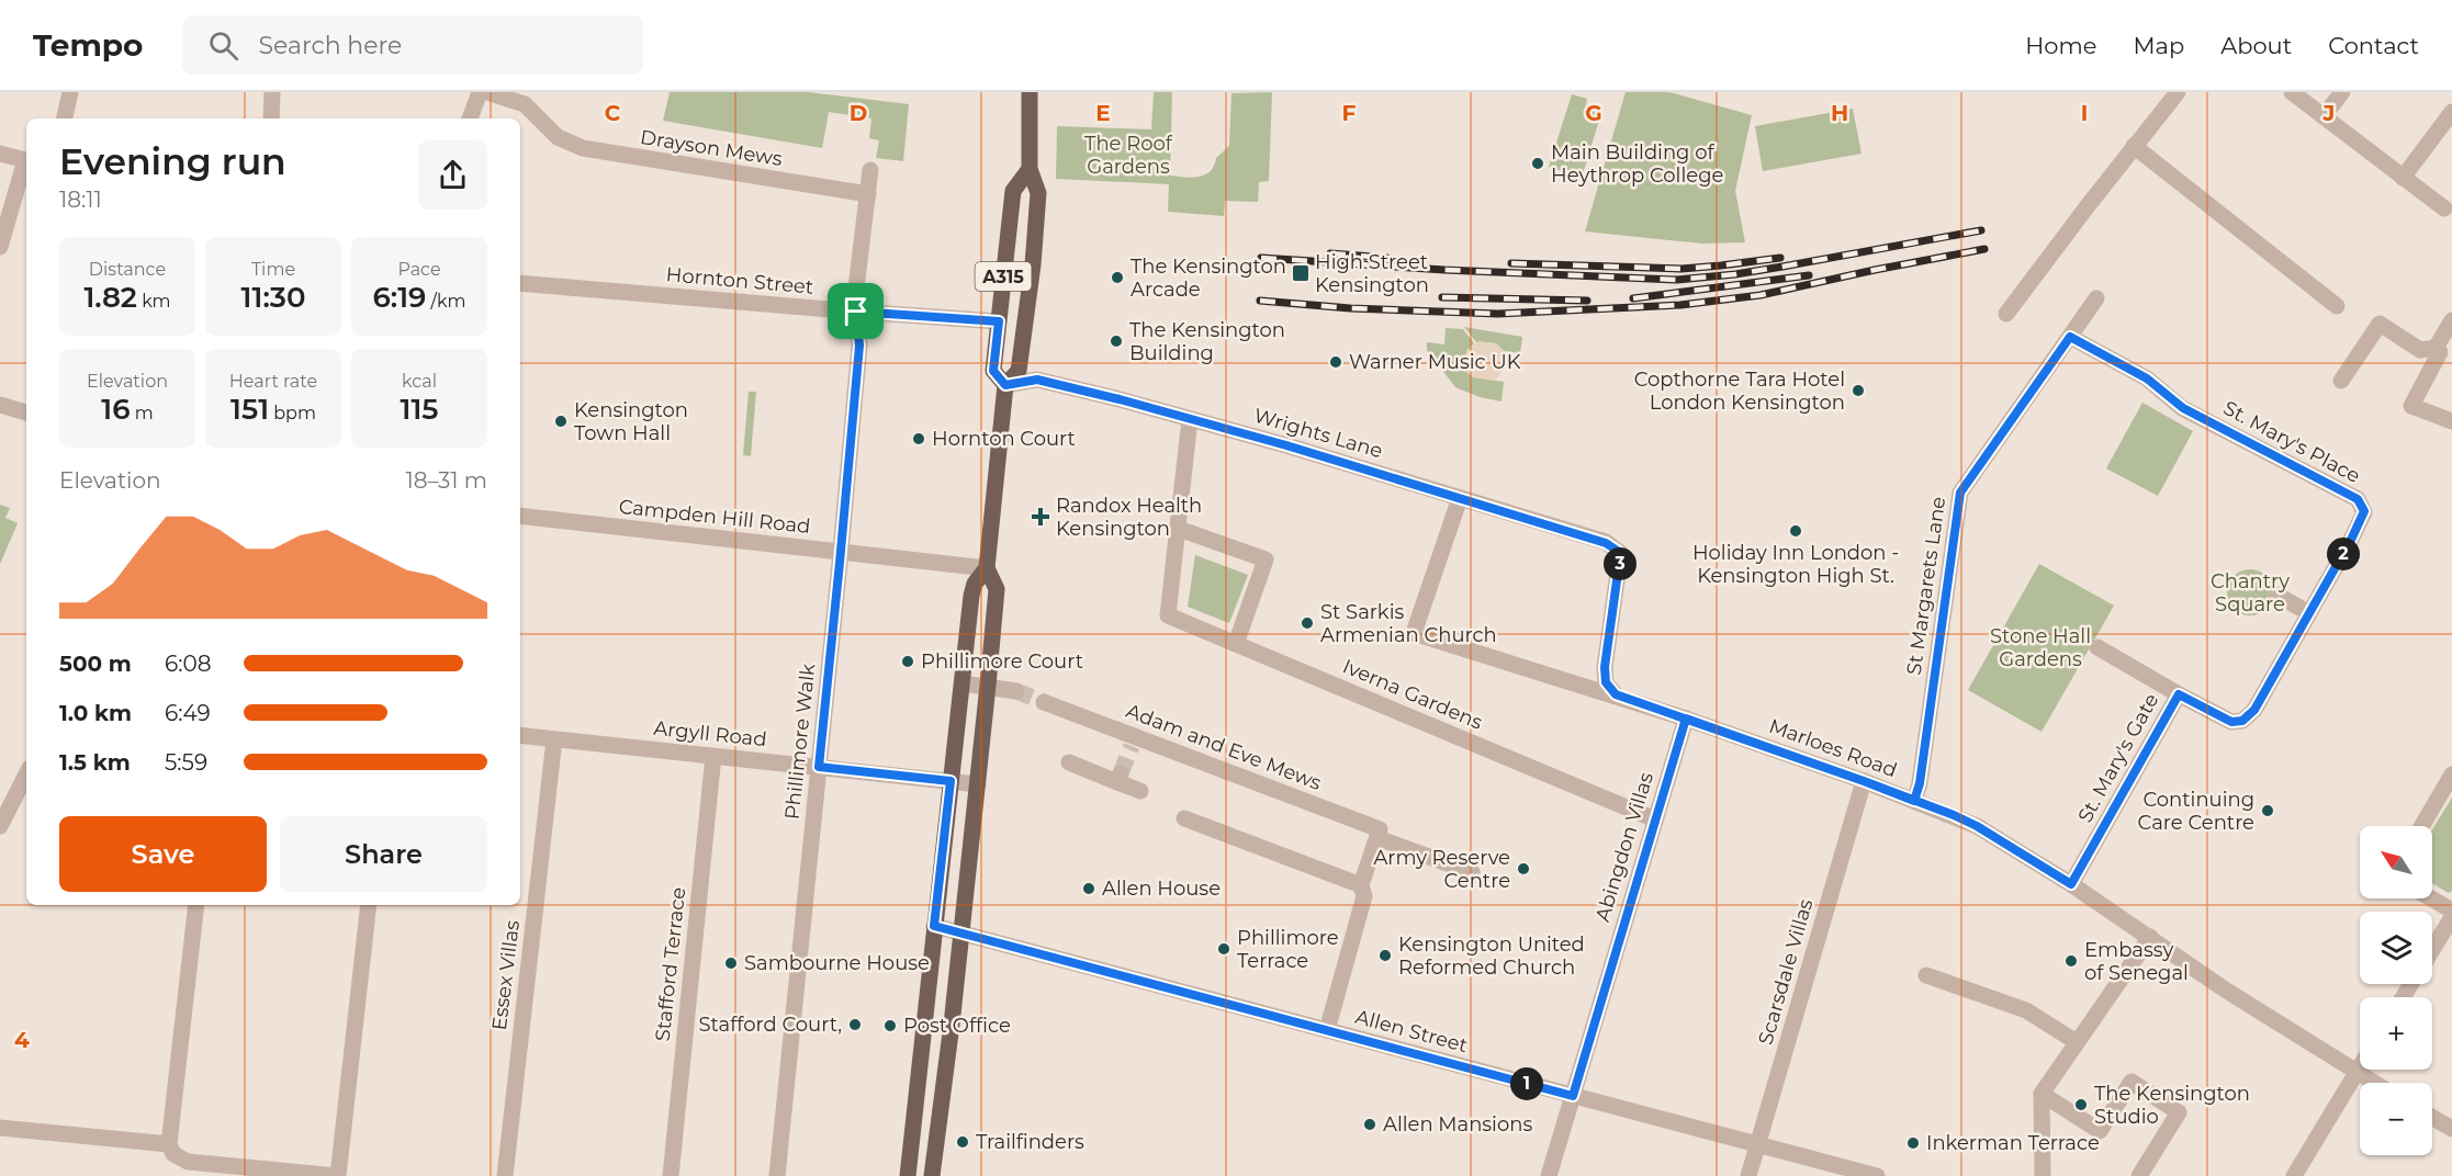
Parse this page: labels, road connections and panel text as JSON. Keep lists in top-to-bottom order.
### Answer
{
  "streets": {
    "main road": ["A315"],
    "street": [
      "Drayson Mews",
      "Hornton Street",
      "Wrights Lane",
      "St. Mary's Place",
      "Campden Hill Road",
      "St Margarets Lane",
      "Iverna Gardens",
      "Argyll Road",
      "Phillimore Walk",
      "Adam and Eve Mews",
      "Marloes Road",
      "St. Mary's Gate",
      "Abingdon Villas",
      "Stafford Terrace",
      "Scarsdale Villas",
      "Essex Villas",
      "Allen Street"
    ]
  },
  "crossings": [
    ["Drayson Mews", "Phillimore Walk"],
    ["A315", "Hornton Street"],
    ["A315", "Wrights Lane"],
    ["A315", "Campden Hill Road"],
    ["A315", "Argyll Road"],
    ["A315", "Allen Street"],
    ["Hornton Street", "Phillimore Walk"],
    ["Wrights Lane", "Marloes Road"],
    ["St. Mary's Place", "St Margarets Lane"],
    ["St. Mary's Place", "St. Mary's Gate"],
    ["Campden Hill Road", "Phillimore Walk"],
    ["St Margarets Lane", "Marloes Road"],
    ["Iverna Gardens", "Abingdon Villas"],
    ["Argyll Road", "Phillimore Walk"],
    ["Argyll Road", "Stafford Terrace"],
    ["Argyll Road", "Essex Villas"],
    ["Marloes Road", "St. Mary's Gate"],
    ["Marloes Road", "Abingdon Villas"],
    ["Marloes Road", "Scarsdale Villas"],
    ["Abingdon Villas", "Allen Street"],
    ["Scarsdale Villas", "Allen Street"]
  ],
  "parks": ["The Roof Gardens", "Chantry Square", "Stone Hall Gardens"],
  "places": {
    "other": [
      "Main Building of Heythrop College",
      "The Kensington Arcade",
      "The Kensington Building",
      "Warner Music UK",
      "Copthorne Tara Hotel London Kensington",
      "Kensington Town Hall",
      "Hornton Court",
      "Holiday Inn London - Kensington High St.",
      "St Sarkis Armenian Church",
      "Phillimore Court",
      "Continuing Care Centre",
      "Army Reserve Centre",
      "Allen House",
      "Phillimore Terrace",
      "Kensington United Reformed Church",
      "Embassy of Senegal",
      "Sambourne House",
      "Stafford Court,",
      "Post Office",
      "The Kensington Studio",
      "Allen Mansions",
      "Trailfinders",
      "Inkerman Terrace"
    ],
    "transit": ["High Street Kensington"],
    "health": ["Randox Health Kensington"]
  },
  "north": "top left",
  "page": {
    "header": "Tempo",
    "search": "Search here",
    "nav": [
      "Home",
      "Map",
      "About",
      "Contact"
    ],
    "heading": ["Evening run", "18:11"],
    "stats": [
      ["Distance", "1.82 km"],
      ["Time", "11:30"],
      ["Pace", "6:19 /km"],
      ["Elevation", "16 m"],
      ["Heart rate", "151 bpm"],
      ["kcal", "115"]
    ],
    "chart": ["Elevation", "18–31 m"],
    "pins": ["2", "3", "1"],
    "list": [
      {
        "name": "500 m",
        "note": "6:08"
      },
      {
        "name": "1.0 km",
        "note": "6:49"
      },
      {
        "name": "1.5 km",
        "note": "5:59"
      }
    ],
    "buttons": ["Save", "Share"],
    "map_buttons": ["+", "−"]
  },
  "grid": {
    "columns": [
      "C",
      "D",
      "E",
      "F",
      "G",
      "H",
      "I",
      "J"
    ],
    "rows": ["4"]
  }
}
